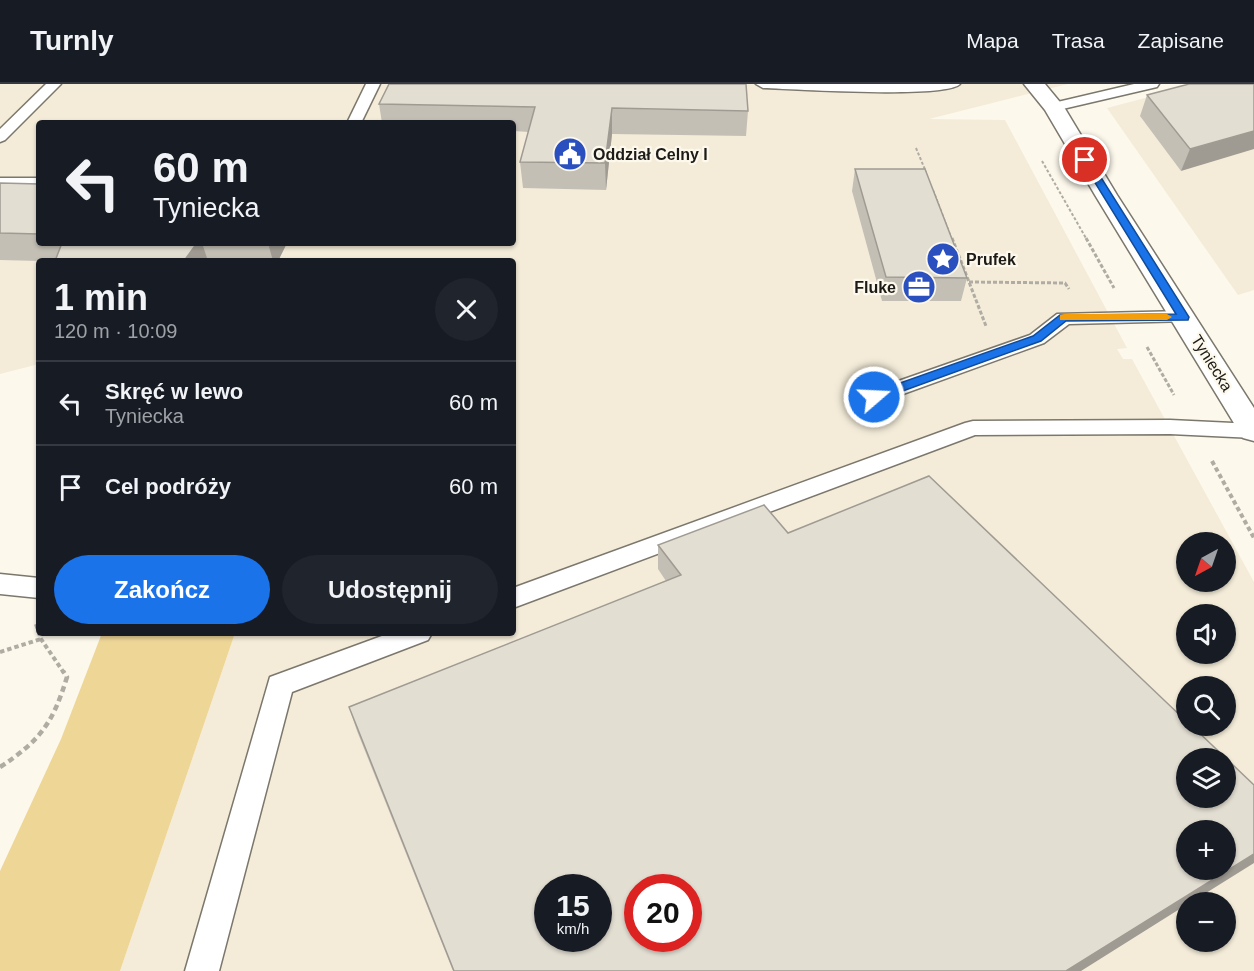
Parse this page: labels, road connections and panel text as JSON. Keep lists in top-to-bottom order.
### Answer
{
  "streets": {
    "street": ["Tyniecka"]
  },
  "places": {
    "public building": ["Oddział Celny I"],
    "place": ["Prufek"],
    "office": ["Fluke"]
  },
  "north": "bottom left",
  "page": {
    "header": "Turnly",
    "nav": ["Mapa", "Trasa", "Zapisane"],
    "turn": ["60 m", "Tyniecka"],
    "heading": ["1 min", "120 m · 10:09"],
    "list": [
      {
        "name": "Skręć w lewo",
        "note": "Tyniecka",
        "value": "60 m"
      },
      {
        "name": "Cel podróży",
        "value": "60 m"
      }
    ],
    "map_buttons": ["+", "−"],
    "buttons": ["Zakończ", "Udostępnij"],
    "speed": "15 km/h",
    "limit": "20"
  }
}
